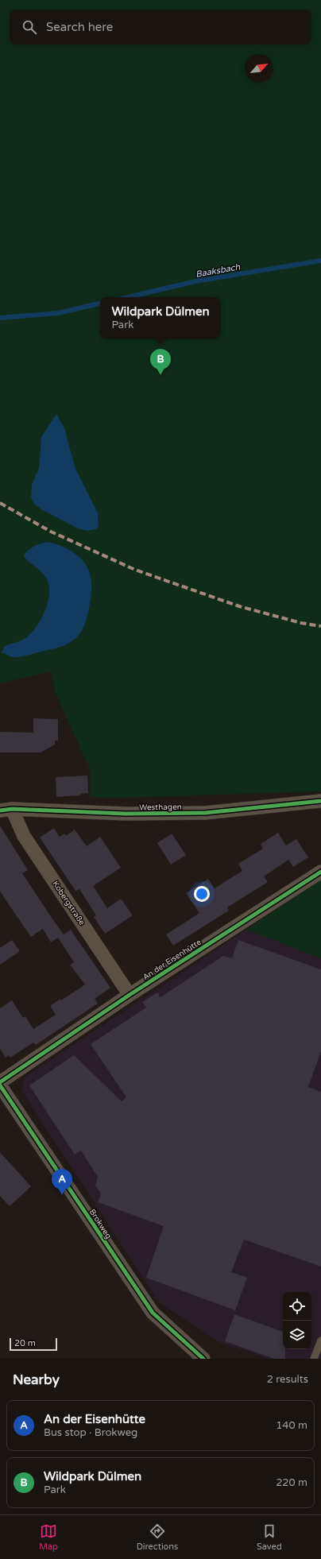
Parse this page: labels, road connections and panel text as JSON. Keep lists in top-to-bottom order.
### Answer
{
  "streets": {
    "street": [
      "Westhagen",
      "Kobergstraße",
      "An der Eisenhütte",
      "Brokweg"
    ]
  },
  "crossings": [
    ["Westhagen", "Kobergstraße"],
    ["Kobergstraße", "An der Eisenhütte"]
  ],
  "water": ["Baaksbach"],
  "scale_bar": "20 m",
  "north": "top right",
  "page": {
    "search": "Search here",
    "popup": ["Wildpark Dülmen", "Park"],
    "pins": ["B", "A"],
    "scale": "20 m",
    "heading": ["Nearby", "2 results"],
    "list": [
      {
        "mark": "A",
        "name": "An der Eisenhütte",
        "note": "Bus stop · Brokweg",
        "value": "140 m"
      },
      {
        "mark": "B",
        "name": "Wildpark Dülmen",
        "note": "Park",
        "value": "220 m"
      }
    ],
    "nav": ["Map", "Directions", "Saved"]
  }
}
